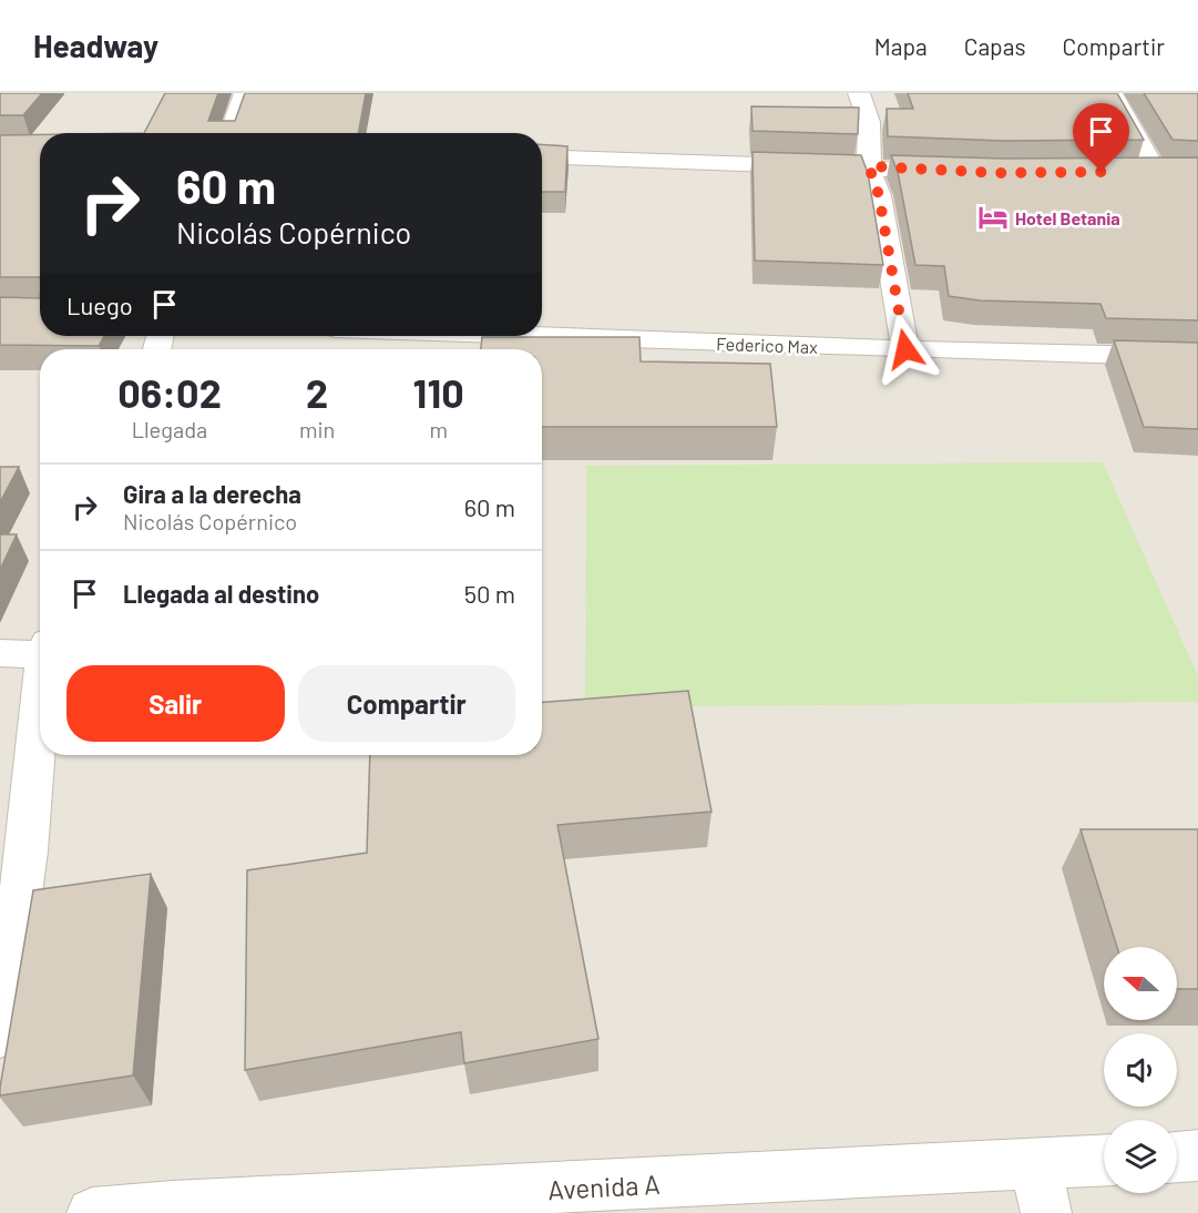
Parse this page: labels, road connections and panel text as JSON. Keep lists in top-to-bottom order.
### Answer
{
  "streets": {
    "street": ["Federico Max", "Avenida A"]
  },
  "places": {
    "hotel": ["Hotel Betania"]
  },
  "north": "left",
  "page": {
    "header": "Headway",
    "nav": ["Mapa", "Capas", "Compartir"],
    "turn": ["60 m", "Nicolás Copérnico"],
    "then": "Luego",
    "eta": [
      "06:02",
      "Llegada",
      "2",
      "min",
      "110",
      "m"
    ],
    "list": [
      {
        "name": "Gira a la derecha",
        "note": "Nicolás Copérnico",
        "value": "60 m"
      },
      {
        "name": "Llegada al destino",
        "value": "50 m"
      }
    ],
    "buttons": ["Salir", "Compartir"]
  }
}
